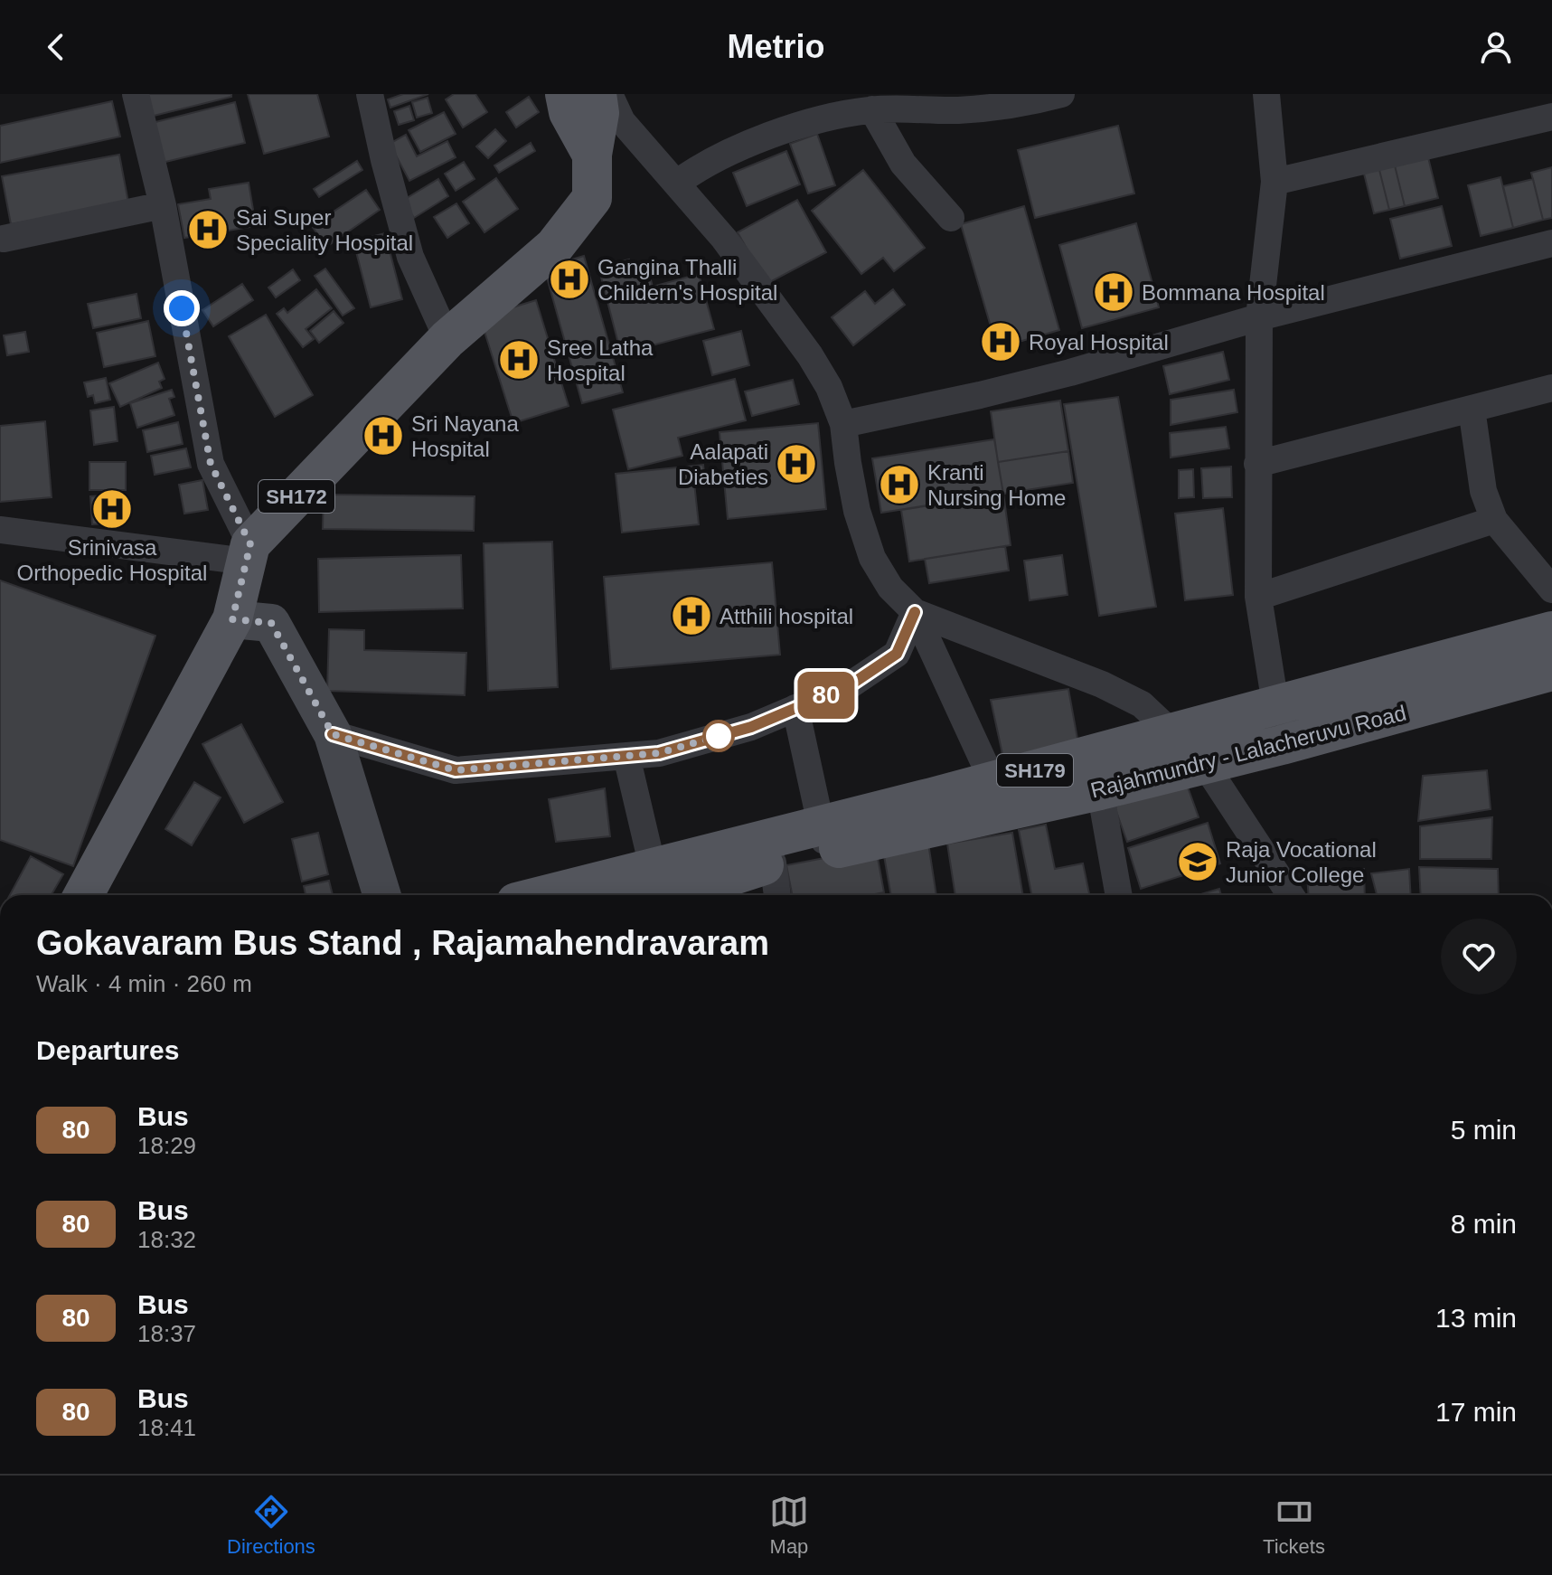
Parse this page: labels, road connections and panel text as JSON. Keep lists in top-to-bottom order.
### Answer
{
  "streets": {
    "main road": ["SH172", "Rajahmundry - Lalacheruvu Road", "SH179"]
  },
  "crossings": [
    ["Rajahmundry - Lalacheruvu Road", "SH179"]
  ],
  "places": {
    "hospital": [
      "Sai Super Speciality Hospital",
      "Gangina Thalli Childern's Hospital",
      "Bommana Hospital",
      "Royal Hospital",
      "Sree Latha Hospital",
      "Sri Nayana Hospital",
      "Aalapati Diabeties",
      "Kranti Nursing Home",
      "Srinivasa Orthopedic Hospital",
      "Atthili hospital"
    ],
    "school or university": ["Raja Vocational Junior College"]
  },
  "lines": ["bus line 80"],
  "page": {
    "header": "Metrio",
    "on_map": "80",
    "heading": [
      ["Gokavaram Bus Stand , Rajamahendravaram", "Walk · 4 min · 260 m"],
      "Departures"
    ],
    "list": [
      {
        "mark": "80",
        "name": "Bus",
        "note": "18:29",
        "value": "5 min"
      },
      {
        "mark": "80",
        "name": "Bus",
        "note": "18:32",
        "value": "8 min"
      },
      {
        "mark": "80",
        "name": "Bus",
        "note": "18:37",
        "value": "13 min"
      },
      {
        "mark": "80",
        "name": "Bus",
        "note": "18:41",
        "value": "17 min"
      }
    ],
    "tabs": ["Directions", "Map", "Tickets"]
  }
}
